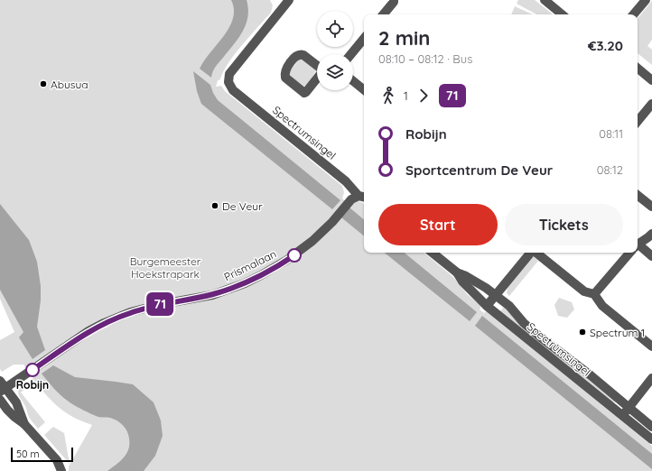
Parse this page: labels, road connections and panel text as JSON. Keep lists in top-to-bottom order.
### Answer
{
  "streets": {
    "street": ["Spectrumsingel", "Prismalaan"]
  },
  "crossings": [
    ["Spectrumsingel", "Prismalaan"]
  ],
  "parks": ["Burgemeester Hoekstrapark"],
  "places": [
    "Abusua",
    "De Veur",
    "Spectrum 1",
    "Robijn"
  ],
  "lines": ["bus line 71"],
  "scale_bar": "50 m",
  "page": {
    "on_map": "71",
    "heading": ["2 min", "08:10 – 08:12 · Bus", "€3.20"],
    "legs": ["1", "71"],
    "list": [
      {
        "name": "Robijn",
        "value": "08:11"
      },
      {
        "name": "Sportcentrum De Veur",
        "value": "08:12"
      }
    ],
    "buttons": ["Start", "Tickets"],
    "scale": "50 m"
  }
}
